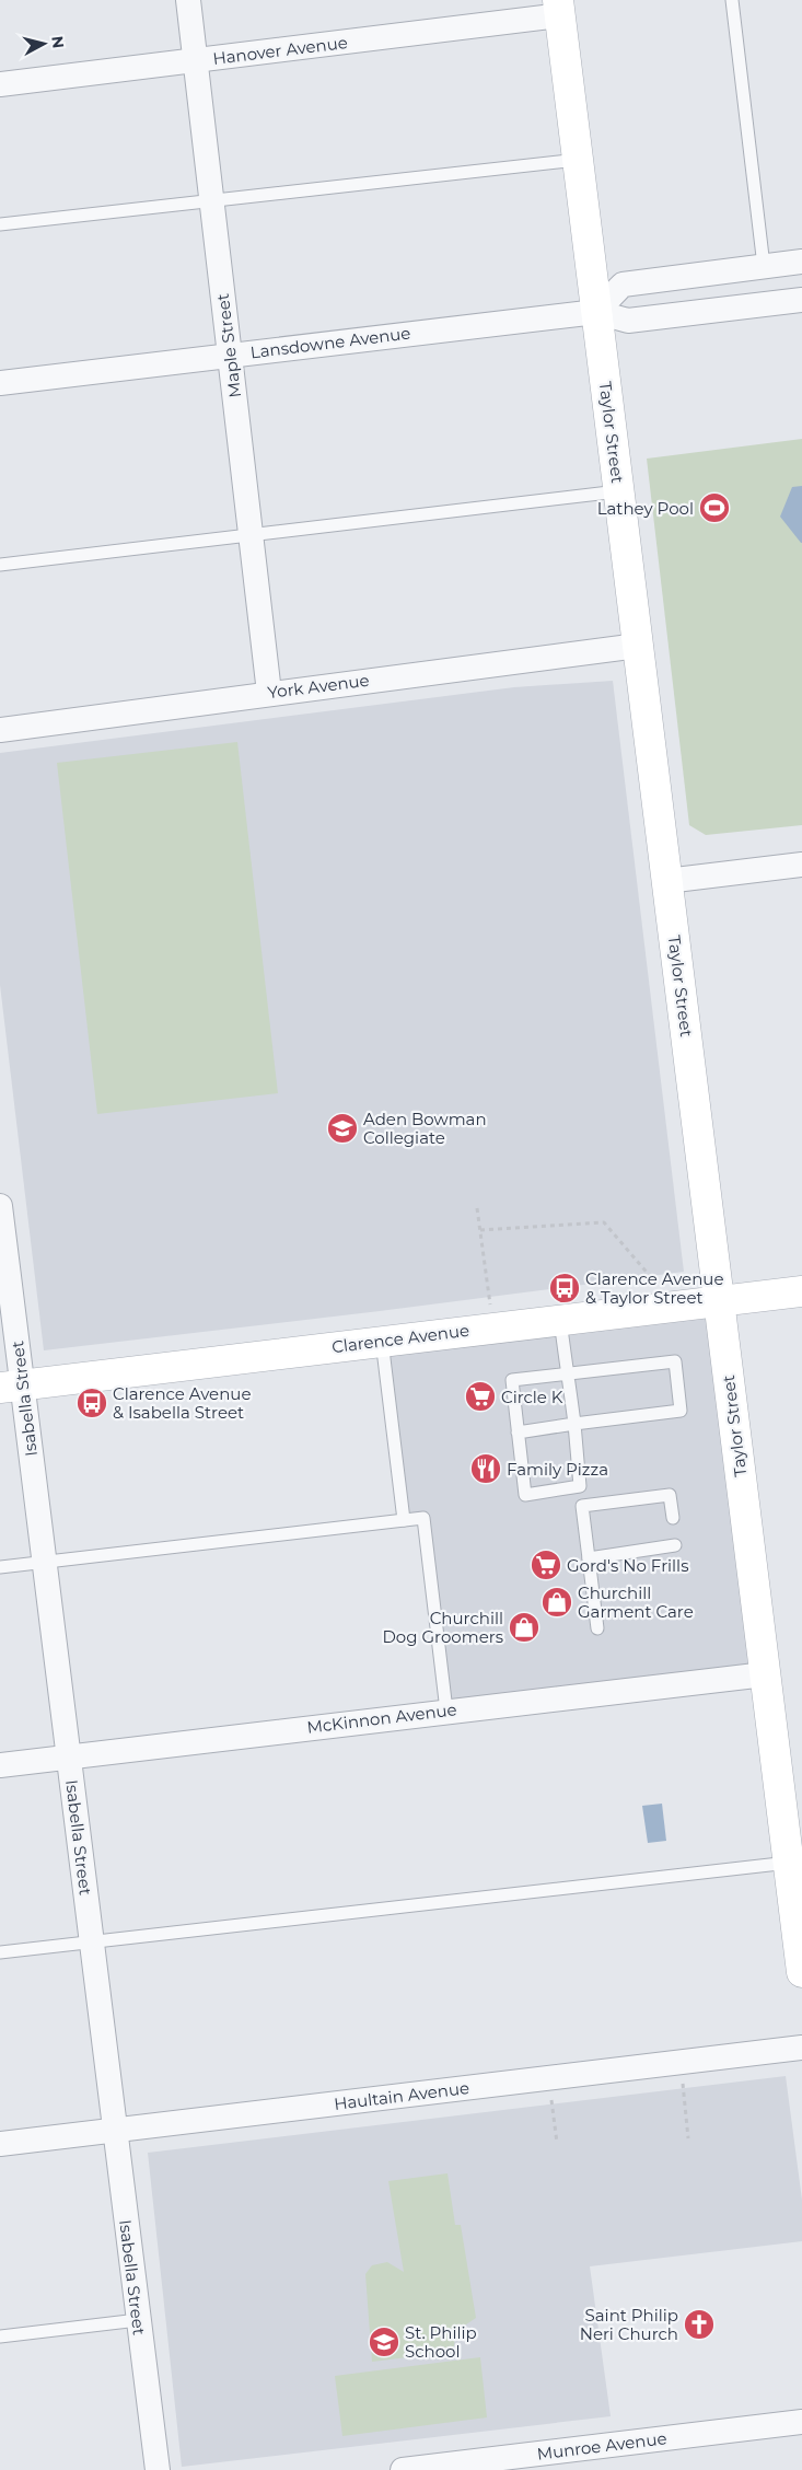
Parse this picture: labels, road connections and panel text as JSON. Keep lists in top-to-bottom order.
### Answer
{
  "streets": {
    "main road": ["Taylor Street", "Clarence Avenue"],
    "street": [
      "Hanover Avenue",
      "Lansdowne Avenue",
      "Maple Street",
      "York Avenue",
      "Isabella Street",
      "McKinnon Avenue",
      "Haultain Avenue",
      "Munroe Avenue"
    ]
  },
  "crossings": [
    ["Hanover Avenue", "Maple Street"],
    ["Hanover Avenue", "Taylor Street"],
    ["Lansdowne Avenue", "Maple Street"],
    ["Lansdowne Avenue", "Taylor Street"],
    ["Maple Street", "York Avenue"],
    ["Taylor Street", "York Avenue"],
    ["Taylor Street", "Clarence Avenue"],
    ["Taylor Street", "McKinnon Avenue"],
    ["Clarence Avenue", "Isabella Street"],
    ["Isabella Street", "McKinnon Avenue"],
    ["Isabella Street", "Haultain Avenue"]
  ],
  "places": {
    "sports": ["Lathey Pool"],
    "school or university": ["Aden Bowman Collegiate", "St. Philip School"],
    "bus stop": ["Clarence Avenue & Taylor Street", "Clarence Avenue & Isabella Street"],
    "supermarket": ["Circle K", "Gord's No Frills"],
    "restaurant": ["Family Pizza"],
    "shop": ["Churchill Garment Care", "Churchill Dog Groomers"],
    "church": ["Saint Philip Neri Church"]
  },
  "north": "right"
}
